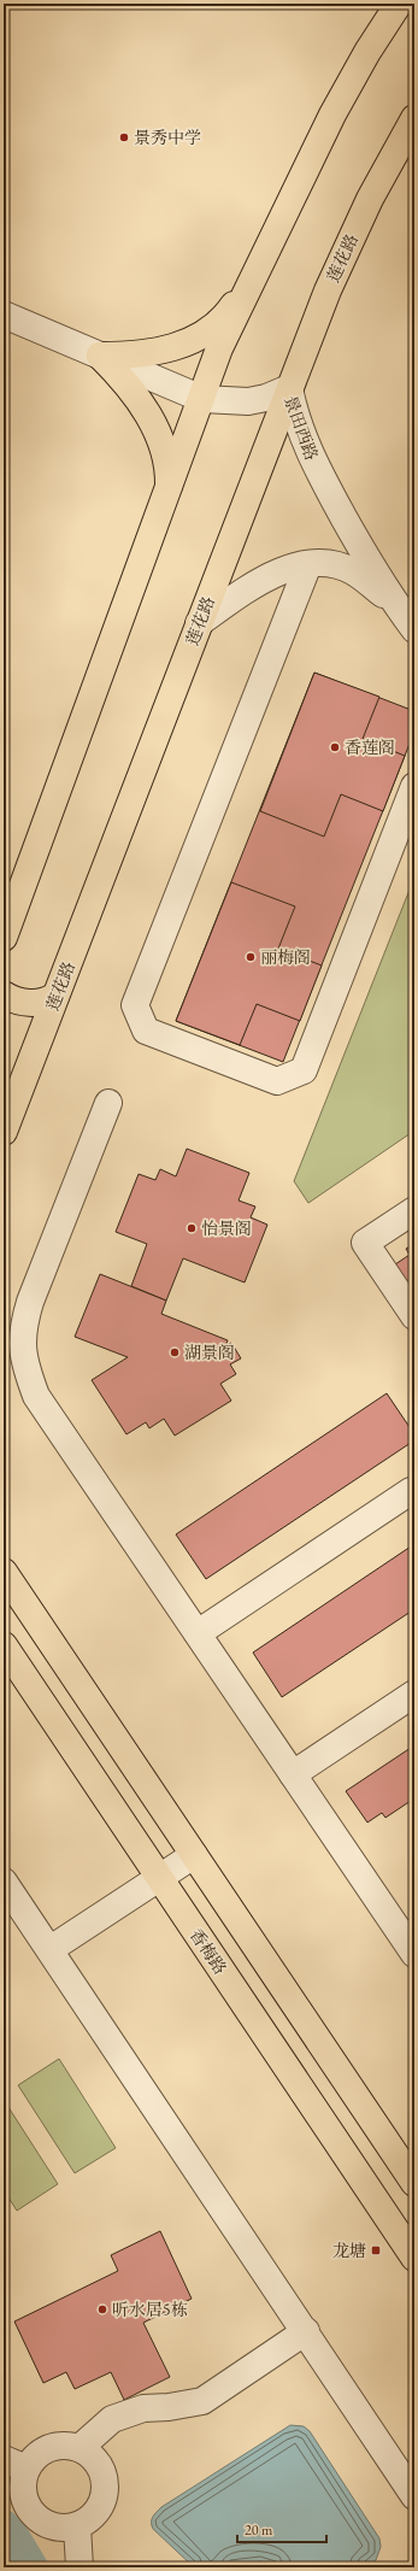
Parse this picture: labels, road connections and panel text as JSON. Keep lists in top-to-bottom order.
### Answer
{
  "streets": {
    "main road": ["莲花路", "香梅路"],
    "street": ["景田西路"]
  },
  "crossings": [
    ["莲花路", "景田西路"]
  ],
  "places": {
    "other": [
      "景秀中学",
      "香莲阁",
      "丽梅阁",
      "怡景阁",
      "湖景阁",
      "听水居5栋"
    ],
    "transit": ["龙塘"]
  },
  "scale_bar": "20 m"
}
